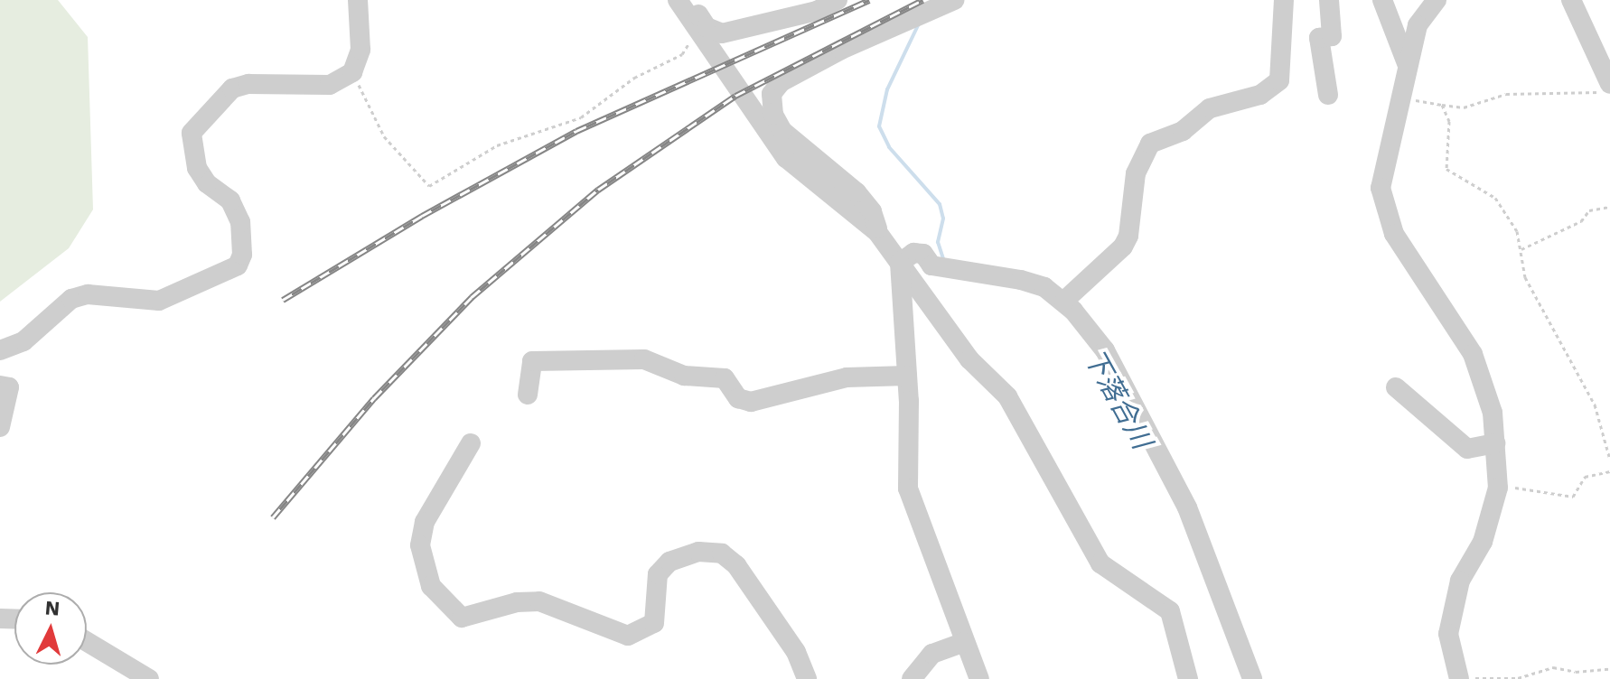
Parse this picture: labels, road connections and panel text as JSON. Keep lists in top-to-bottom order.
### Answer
{
  "water": ["下落合川"],
  "north": "top"
}
